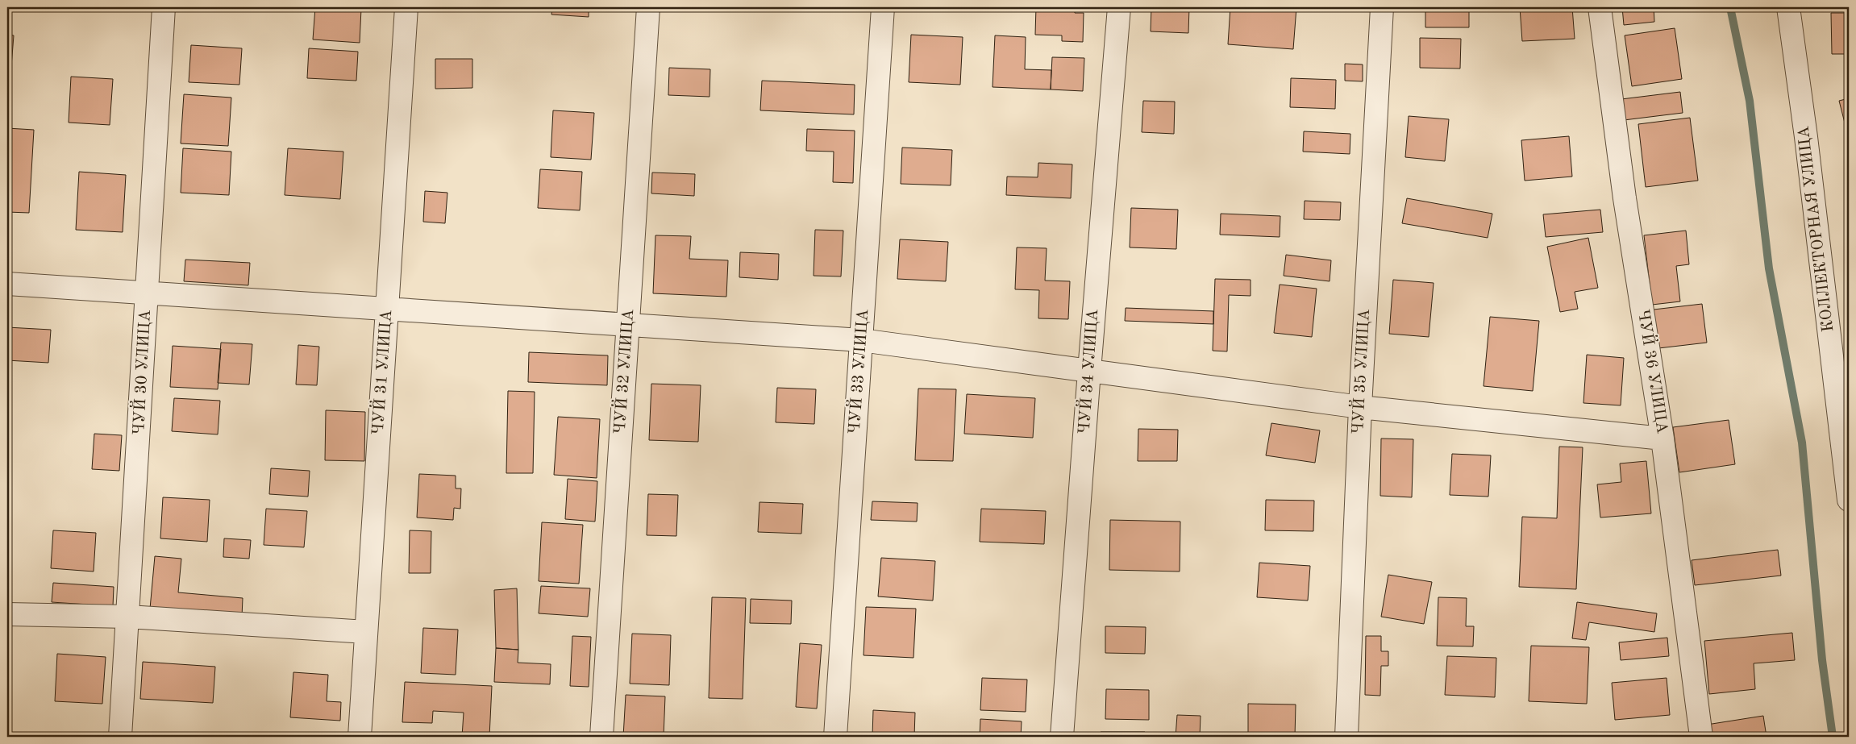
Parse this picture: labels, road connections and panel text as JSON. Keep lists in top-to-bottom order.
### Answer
{
  "streets": {
    "street": [
      "КОЛЛЕКТОРНАЯ УЛИЦА",
      "ЧУЙ 32 УЛИЦА",
      "ЧУЙ 33 УЛИЦА",
      "ЧУЙ 34 УЛИЦА",
      "ЧУЙ 35 УЛИЦА",
      "ЧУЙ 36 УЛИЦА",
      "ЧУЙ 30 УЛИЦА",
      "ЧУЙ 31 УЛИЦА"
    ]
  }
}
